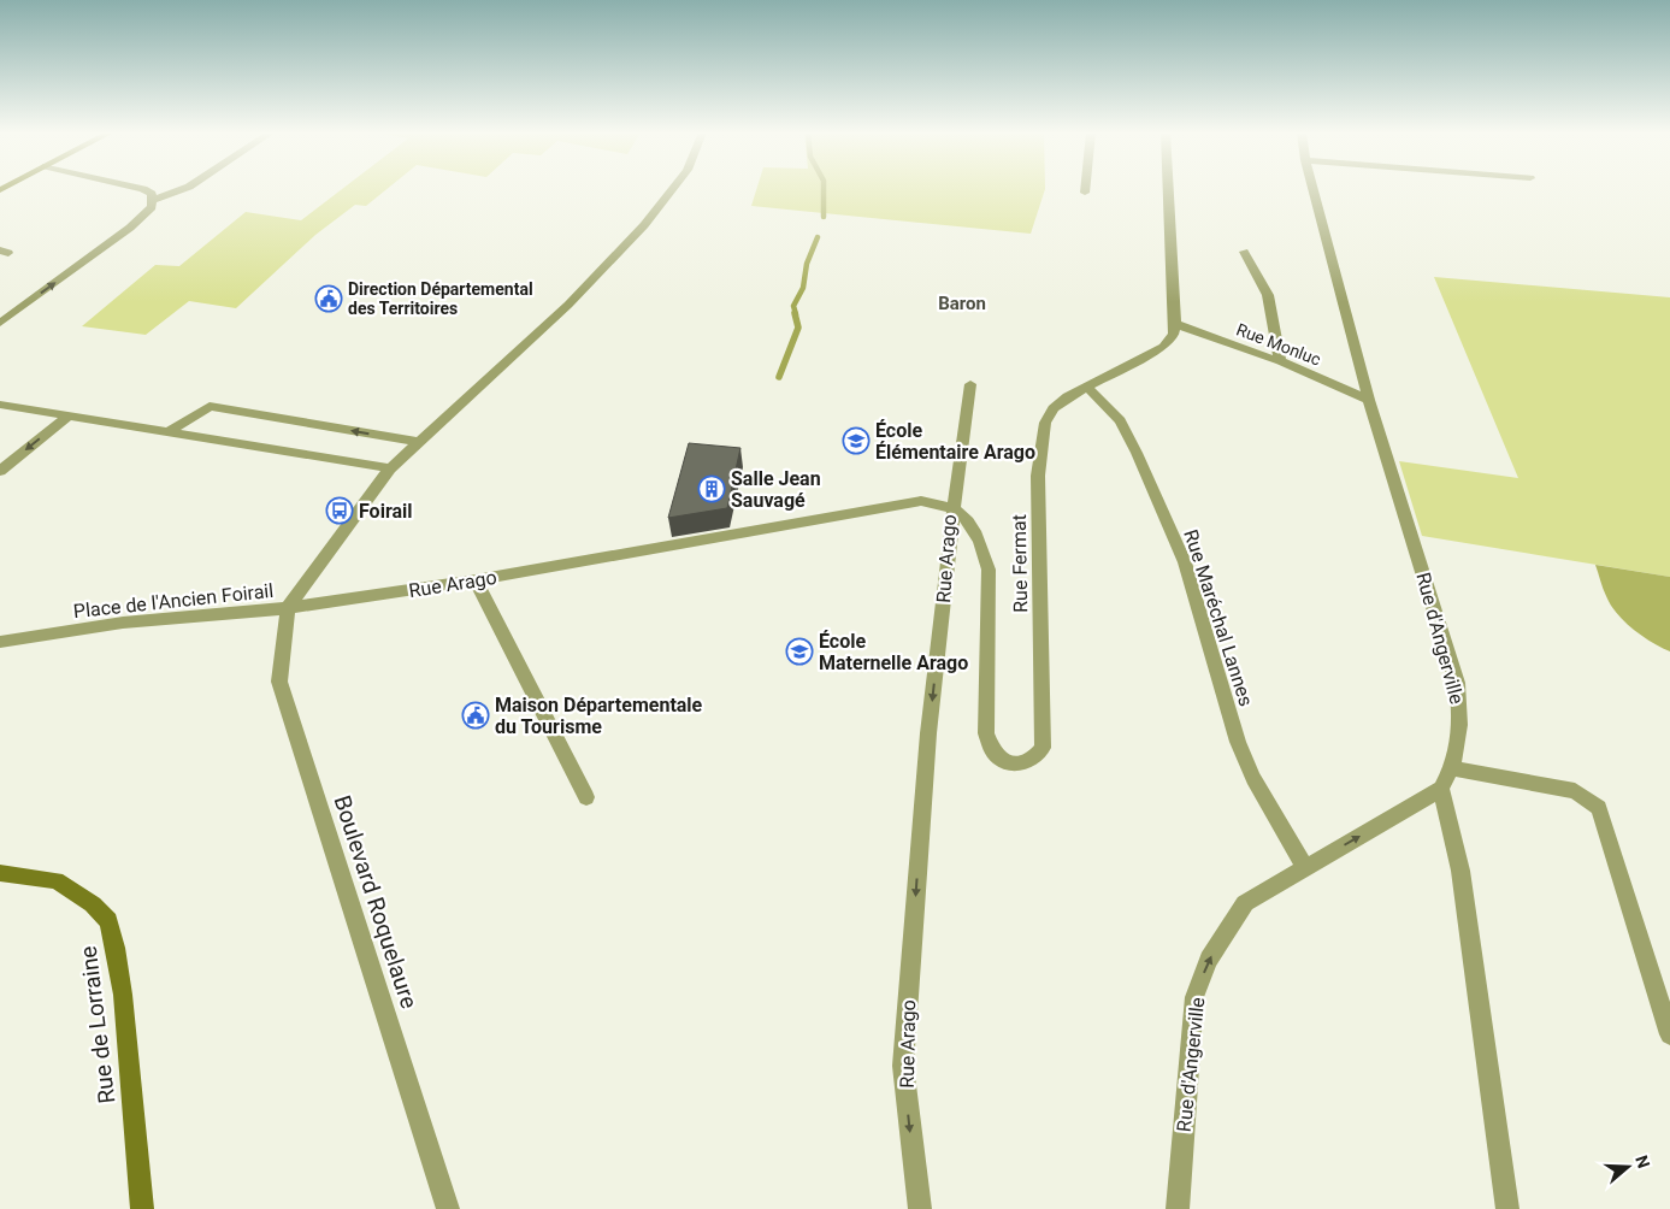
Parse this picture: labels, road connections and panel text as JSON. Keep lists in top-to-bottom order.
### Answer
{
  "streets": {
    "main road": ["Rue de Lorraine"],
    "street": [
      "Rue Monluc",
      "Rue Arago",
      "Rue Fermat",
      "Place de l'Ancien Foirail",
      "Rue Maréchal Lannes",
      "Rue d'Angerville",
      "Boulevard Roquelaure"
    ]
  },
  "crossings": [
    ["Rue Monluc", "Rue Fermat"],
    ["Rue Monluc", "Rue d'Angerville"],
    ["Rue Arago", "Rue Fermat"],
    ["Rue Arago", "Place de l'Ancien Foirail"],
    ["Rue Arago", "Boulevard Roquelaure"],
    ["Rue Fermat", "Rue Maréchal Lannes"],
    ["Place de l'Ancien Foirail", "Boulevard Roquelaure"],
    ["Rue Maréchal Lannes", "Rue d'Angerville"]
  ],
  "one_way": ["Rue Arago", "Rue d'Angerville"],
  "districts": ["Baron"],
  "places": {
    "public building": ["Direction Départemental des Territoires", "Maison Départementale du Tourisme"],
    "school or university": ["École Élémentaire Arago", "École Maternelle Arago"],
    "building": ["Salle Jean Sauvagé"],
    "bus stop": ["Foirail"]
  },
  "north": "right"
}
